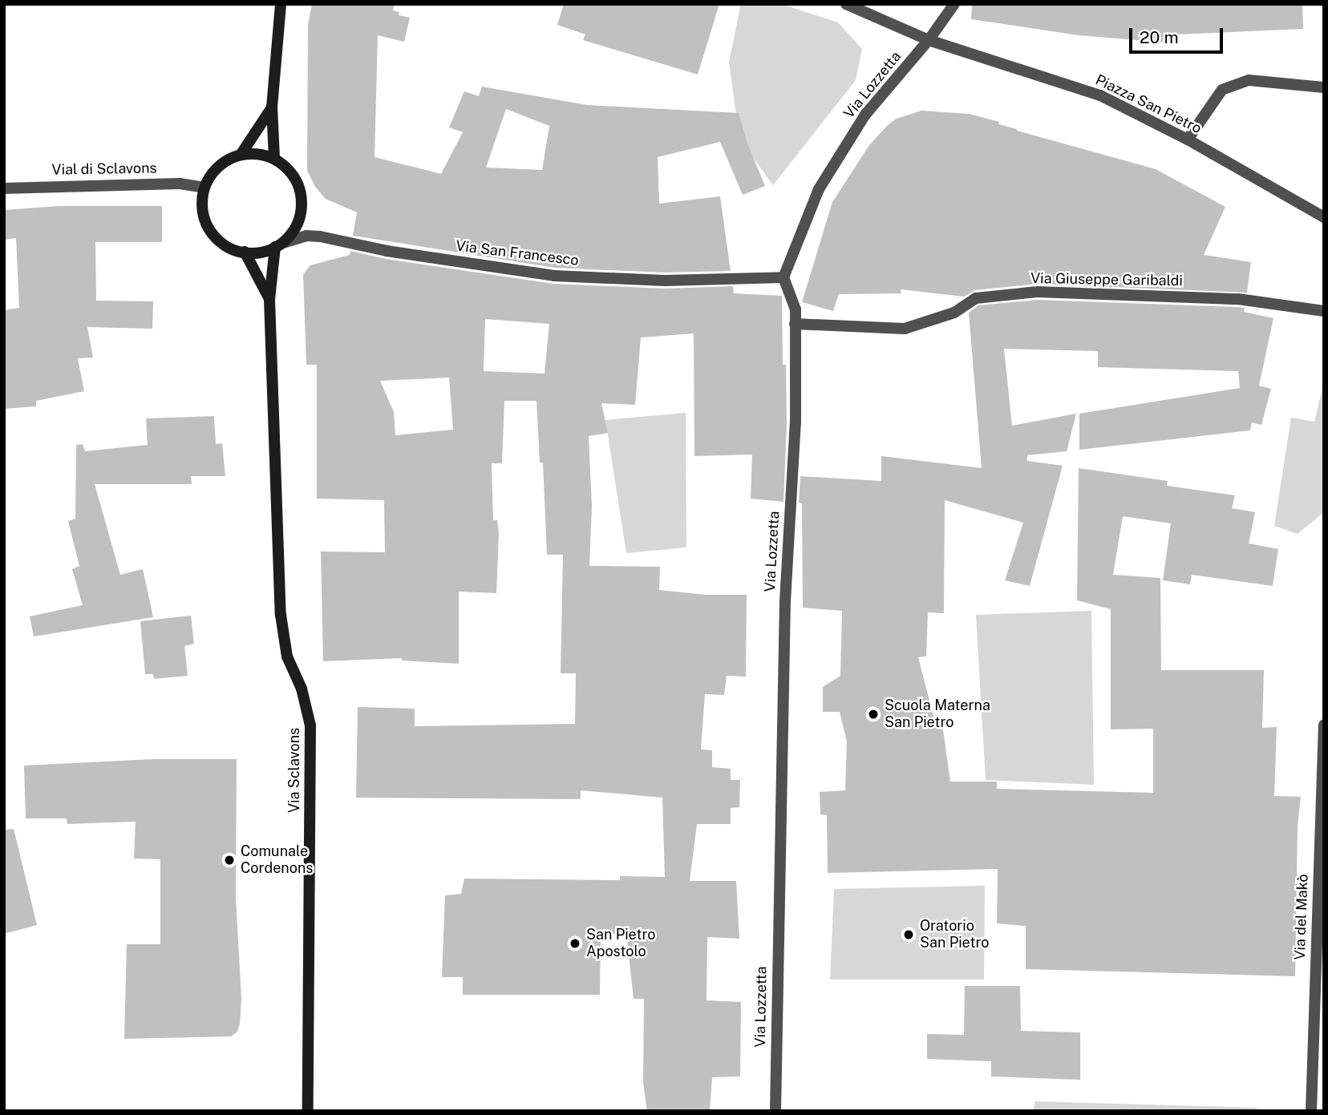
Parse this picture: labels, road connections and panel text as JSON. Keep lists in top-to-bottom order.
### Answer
{
  "streets": {
    "street": [
      "Via Lozzetta",
      "Piazza San Pietro",
      "Vial di Sclavons",
      "Via San Francesco",
      "Via Giuseppe Garibaldi",
      "Via Sclavons",
      "Via del Makò"
    ]
  },
  "crossings": [
    ["Via Lozzetta", "Piazza San Pietro"],
    ["Via Lozzetta", "Via San Francesco"],
    ["Via Lozzetta", "Via Giuseppe Garibaldi"],
    ["Vial di Sclavons", "Via San Francesco"],
    ["Vial di Sclavons", "Via Sclavons"],
    ["Via San Francesco", "Via Sclavons"]
  ],
  "places": [
    "Scuola Materna San Pietro",
    "Comunale Cordenons",
    "Oratorio San Pietro",
    "San Pietro Apostolo"
  ],
  "scale_bar": "20 m"
}
